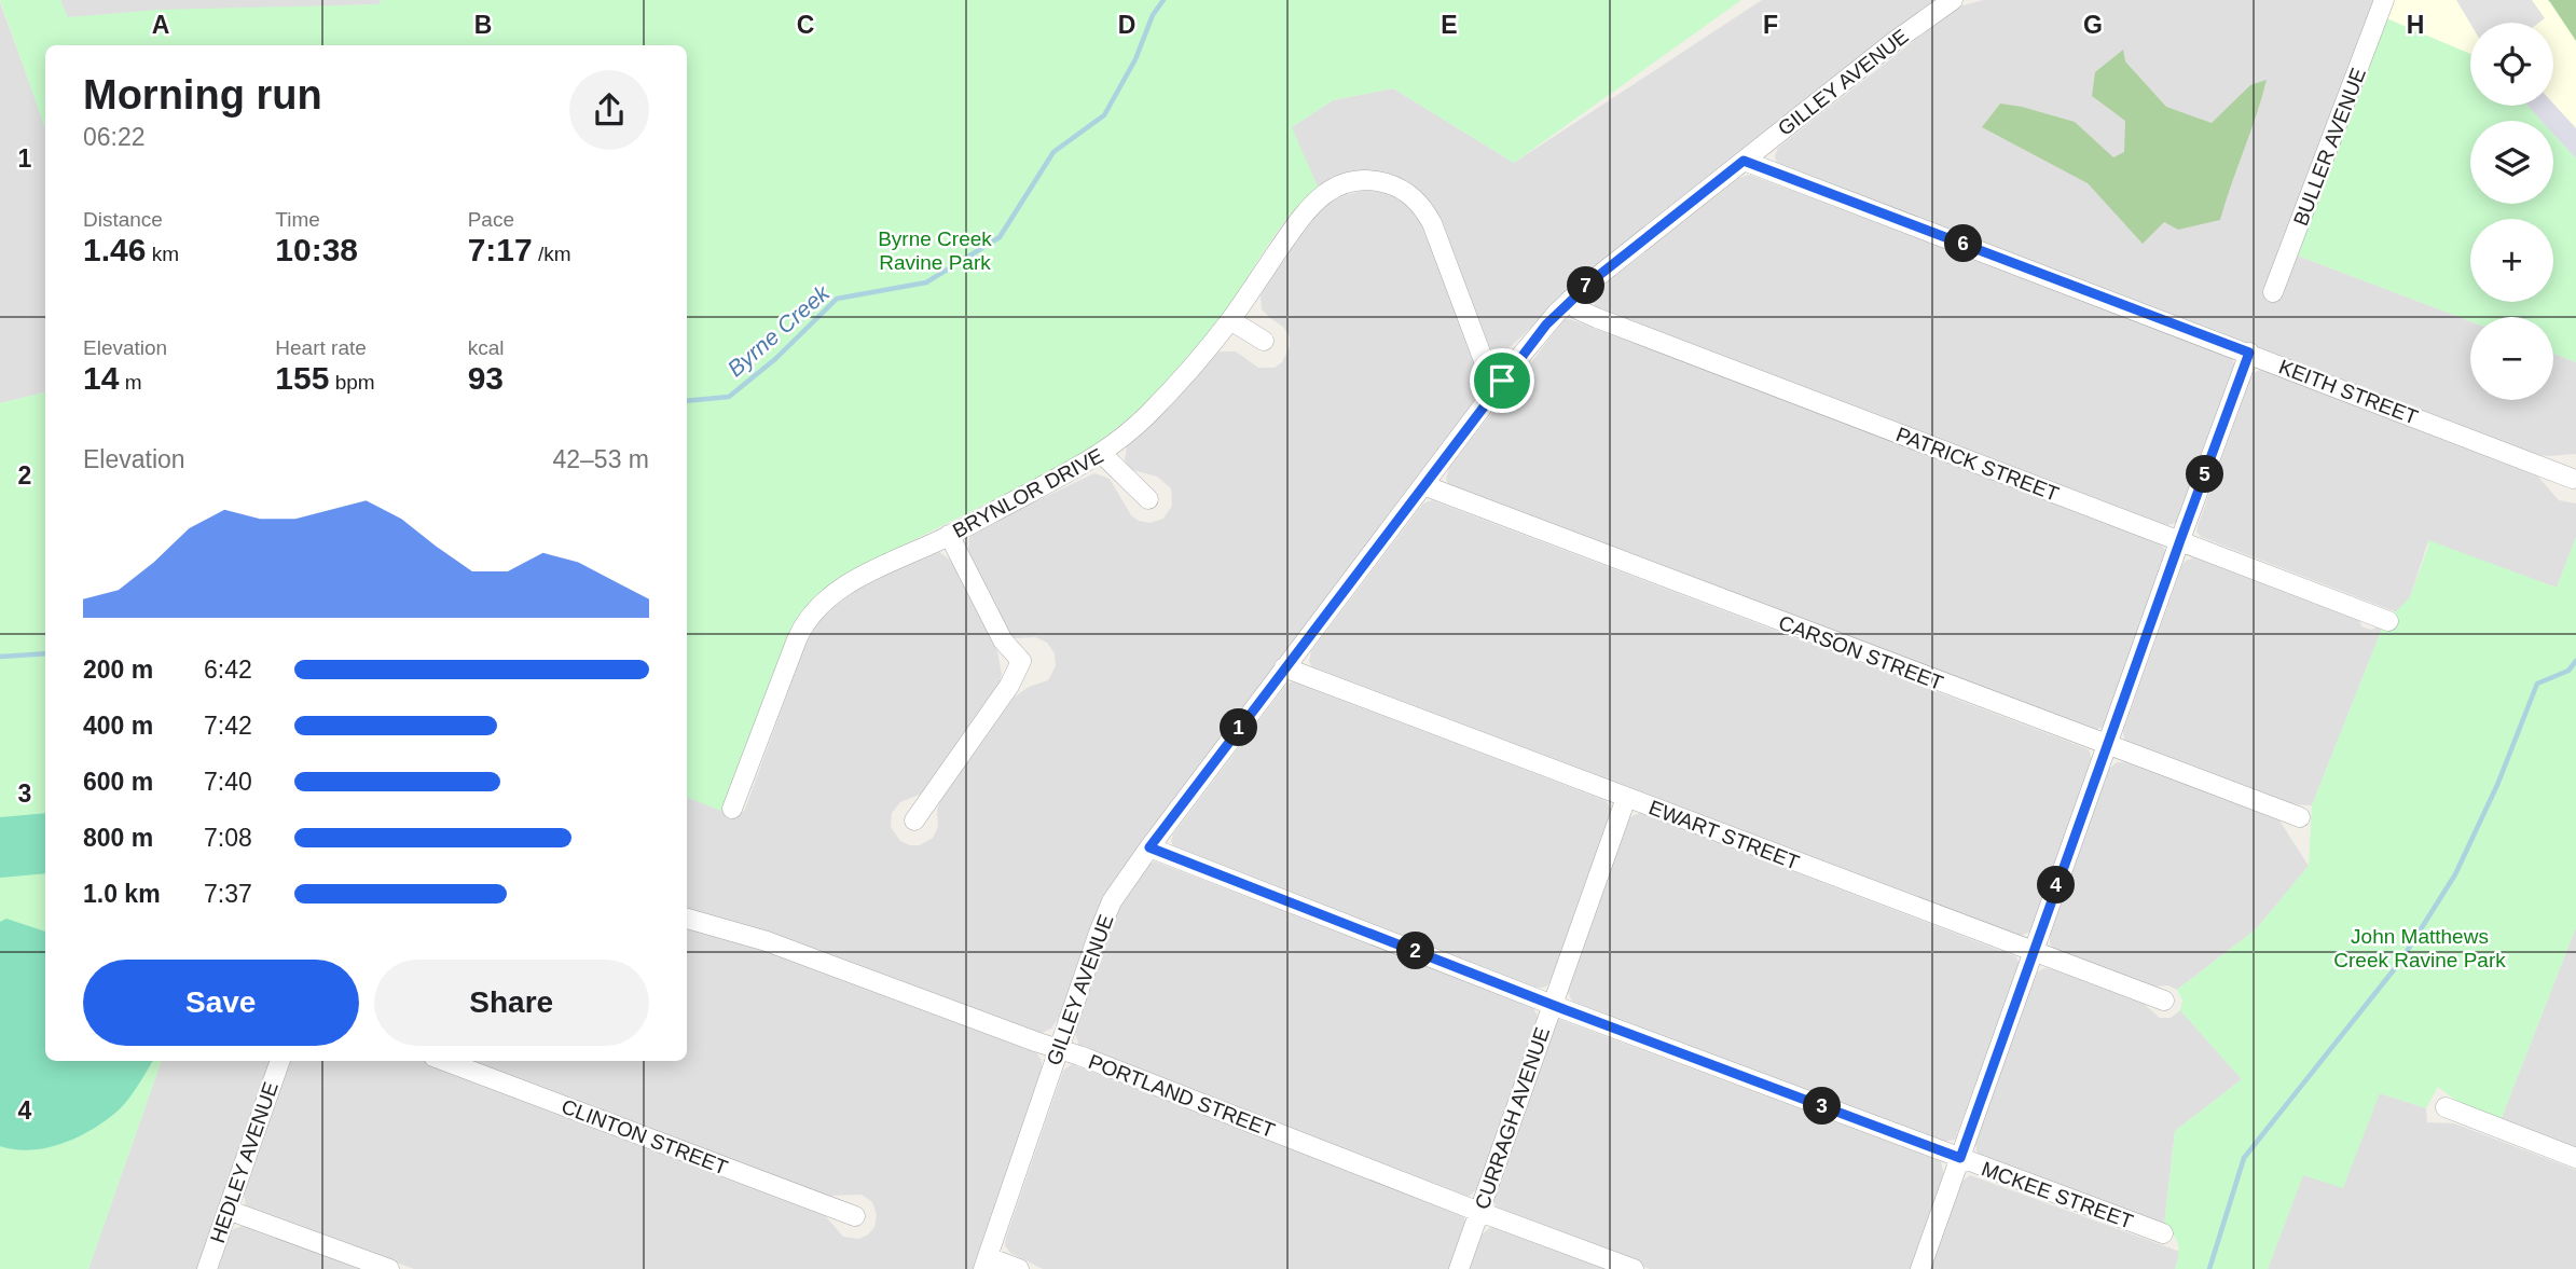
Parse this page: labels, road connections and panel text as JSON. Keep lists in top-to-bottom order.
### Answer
{
  "streets": {
    "street": [
      "GILLEY AVENUE",
      "BULLER AVENUE",
      "KEITH STREET",
      "PATRICK STREET",
      "BRYNLOR DRIVE",
      "CARSON STREET",
      "EWART STREET",
      "PORTLAND STREET",
      "CURRAGH AVENUE",
      "CLINTON STREET",
      "HEDLEY AVENUE",
      "MCKEE STREET"
    ]
  },
  "crossings": [
    ["GILLEY AVENUE", "KEITH STREET"],
    ["GILLEY AVENUE", "PATRICK STREET"],
    ["GILLEY AVENUE", "BRYNLOR DRIVE"],
    ["GILLEY AVENUE", "CARSON STREET"],
    ["GILLEY AVENUE", "EWART STREET"],
    ["GILLEY AVENUE", "PORTLAND STREET"],
    ["GILLEY AVENUE", "MCKEE STREET"],
    ["EWART STREET", "CURRAGH AVENUE"],
    ["PORTLAND STREET", "CURRAGH AVENUE"],
    ["CURRAGH AVENUE", "MCKEE STREET"]
  ],
  "water": ["Byrne Creek"],
  "parks": ["Byrne Creek Ravine Park", "John Matthews Creek Ravine Park"],
  "page": {
    "map_buttons": ["+", "−"],
    "heading": ["Morning run", "06:22"],
    "stats": [
      ["Distance", "1.46 km"],
      ["Time", "10:38"],
      ["Pace", "7:17 /km"],
      ["Elevation", "14 m"],
      ["Heart rate", "155 bpm"],
      ["kcal", "93"]
    ],
    "pins": [
      "6",
      "7",
      "5",
      "1",
      "4",
      "2",
      "3"
    ],
    "chart": ["Elevation", "42–53 m"],
    "list": [
      {
        "name": "200 m",
        "note": "6:42"
      },
      {
        "name": "400 m",
        "note": "7:42"
      },
      {
        "name": "600 m",
        "note": "7:40"
      },
      {
        "name": "800 m",
        "note": "7:08"
      },
      {
        "name": "1.0 km",
        "note": "7:37"
      }
    ],
    "buttons": ["Save", "Share"]
  },
  "grid": {
    "columns": [
      "A",
      "B",
      "C",
      "D",
      "E",
      "F",
      "G",
      "H"
    ],
    "rows": [
      "1",
      "2",
      "3",
      "4"
    ]
  }
}
